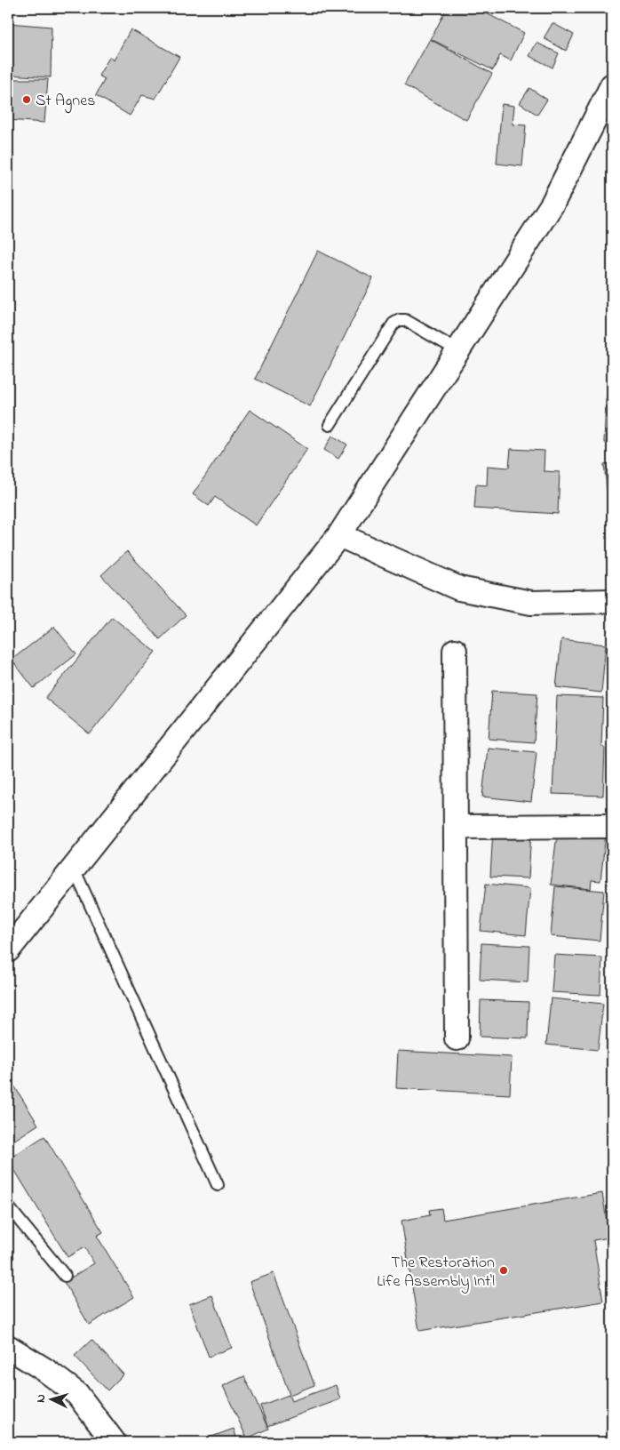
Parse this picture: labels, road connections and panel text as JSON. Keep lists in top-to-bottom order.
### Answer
{
  "places": ["St Agnes", "The Restoration Life Assembly Int'l"],
  "north": "left"
}
